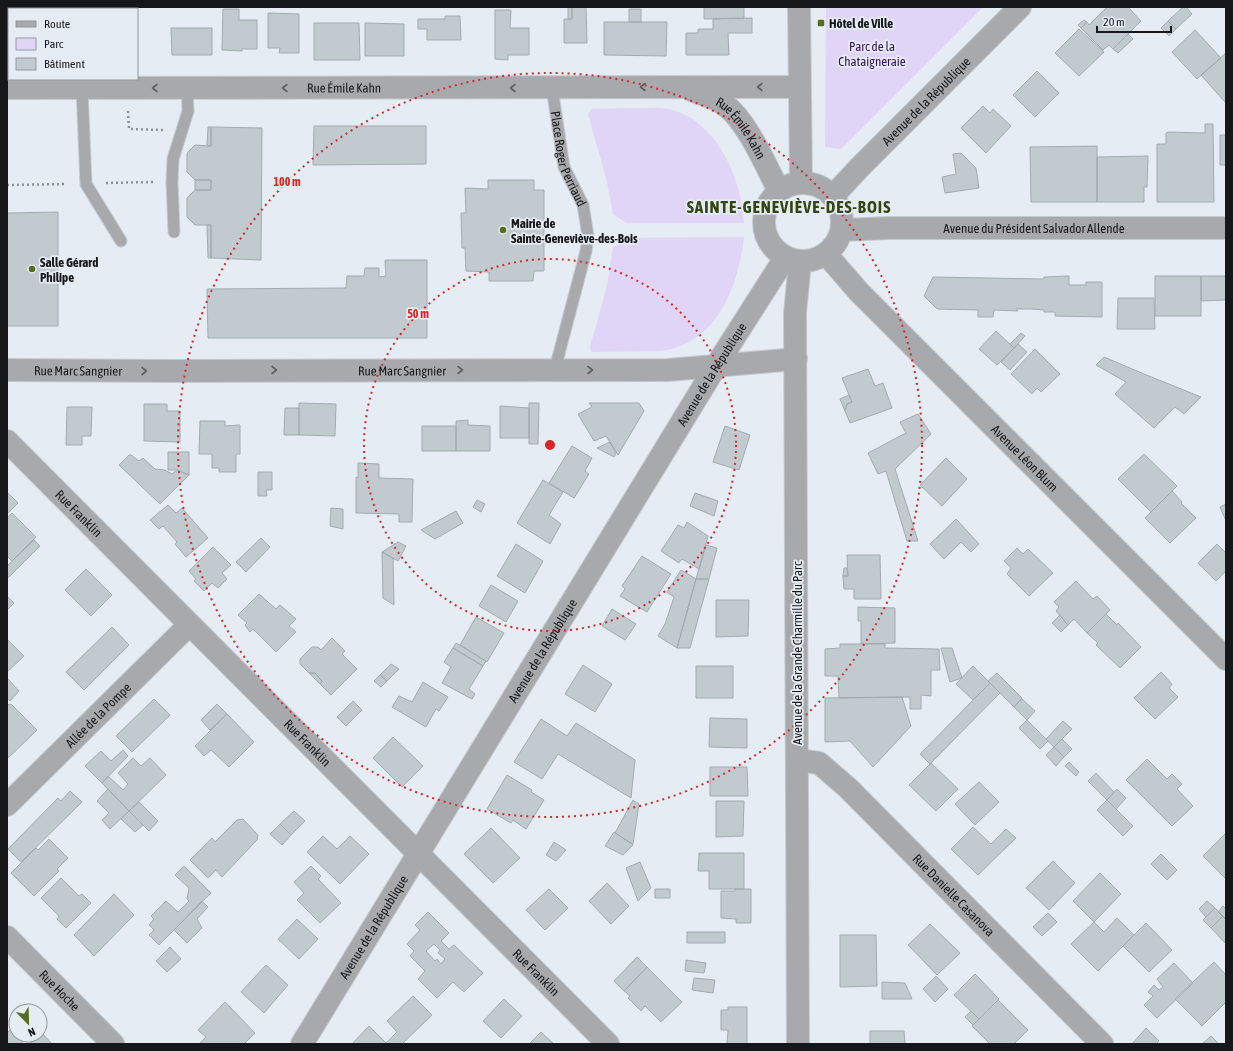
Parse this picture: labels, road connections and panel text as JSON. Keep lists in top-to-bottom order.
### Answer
{
  "streets": {
    "street": [
      "Rue Émile Kahn",
      "Avenue de la République",
      "Avenue du Président Salvador Allende",
      "Rue Marc Sangnier",
      "Avenue Léon Blum",
      "Rue Franklin",
      "Avenue de la Grande Charmille du Parc",
      "Allée de la Pompe",
      "Rue Danielle Casanova",
      "Rue Hoche"
    ],
    "lane": ["Place Roger Perriaud"]
  },
  "crossings": [
    ["Rue Émile Kahn", "Avenue de la République"],
    ["Rue Émile Kahn", "Place Roger Perriaud"],
    ["Rue Émile Kahn", "Avenue du Président Salvador Allende"],
    ["Rue Émile Kahn", "Avenue Léon Blum"],
    ["Rue Émile Kahn", "Avenue de la Grande Charmille du Parc"],
    ["Avenue de la République", "Avenue du Président Salvador Allende"],
    ["Avenue de la République", "Rue Marc Sangnier"],
    ["Avenue de la République", "Avenue Léon Blum"],
    ["Avenue de la République", "Rue Franklin"],
    ["Avenue de la République", "Avenue de la Grande Charmille du Parc"],
    ["Place Roger Perriaud", "Rue Marc Sangnier"],
    ["Avenue du Président Salvador Allende", "Avenue Léon Blum"],
    ["Avenue du Président Salvador Allende", "Avenue de la Grande Charmille du Parc"],
    ["Rue Marc Sangnier", "Avenue de la Grande Charmille du Parc"],
    ["Avenue Léon Blum", "Avenue de la Grande Charmille du Parc"],
    ["Rue Franklin", "Allée de la Pompe"],
    ["Avenue de la Grande Charmille du Parc", "Rue Danielle Casanova"]
  ],
  "one_way": ["Rue Émile Kahn", "Rue Marc Sangnier"],
  "districts": ["SAINTE-GENEVIÈVE-DES-BOIS"],
  "parks": ["Parc de la Chataigneraie"],
  "places": {
    "transit": ["Hôtel de Ville"],
    "other": ["Mairie de Sainte-Geneviève-des-Bois", "Salle Gérard Philipe"]
  },
  "legend": ["Route", "Parc", "Bâtiment"],
  "scale_bar": "20 m",
  "north": "bottom right",
  "rings": ["100 m", "50 m"]
}
